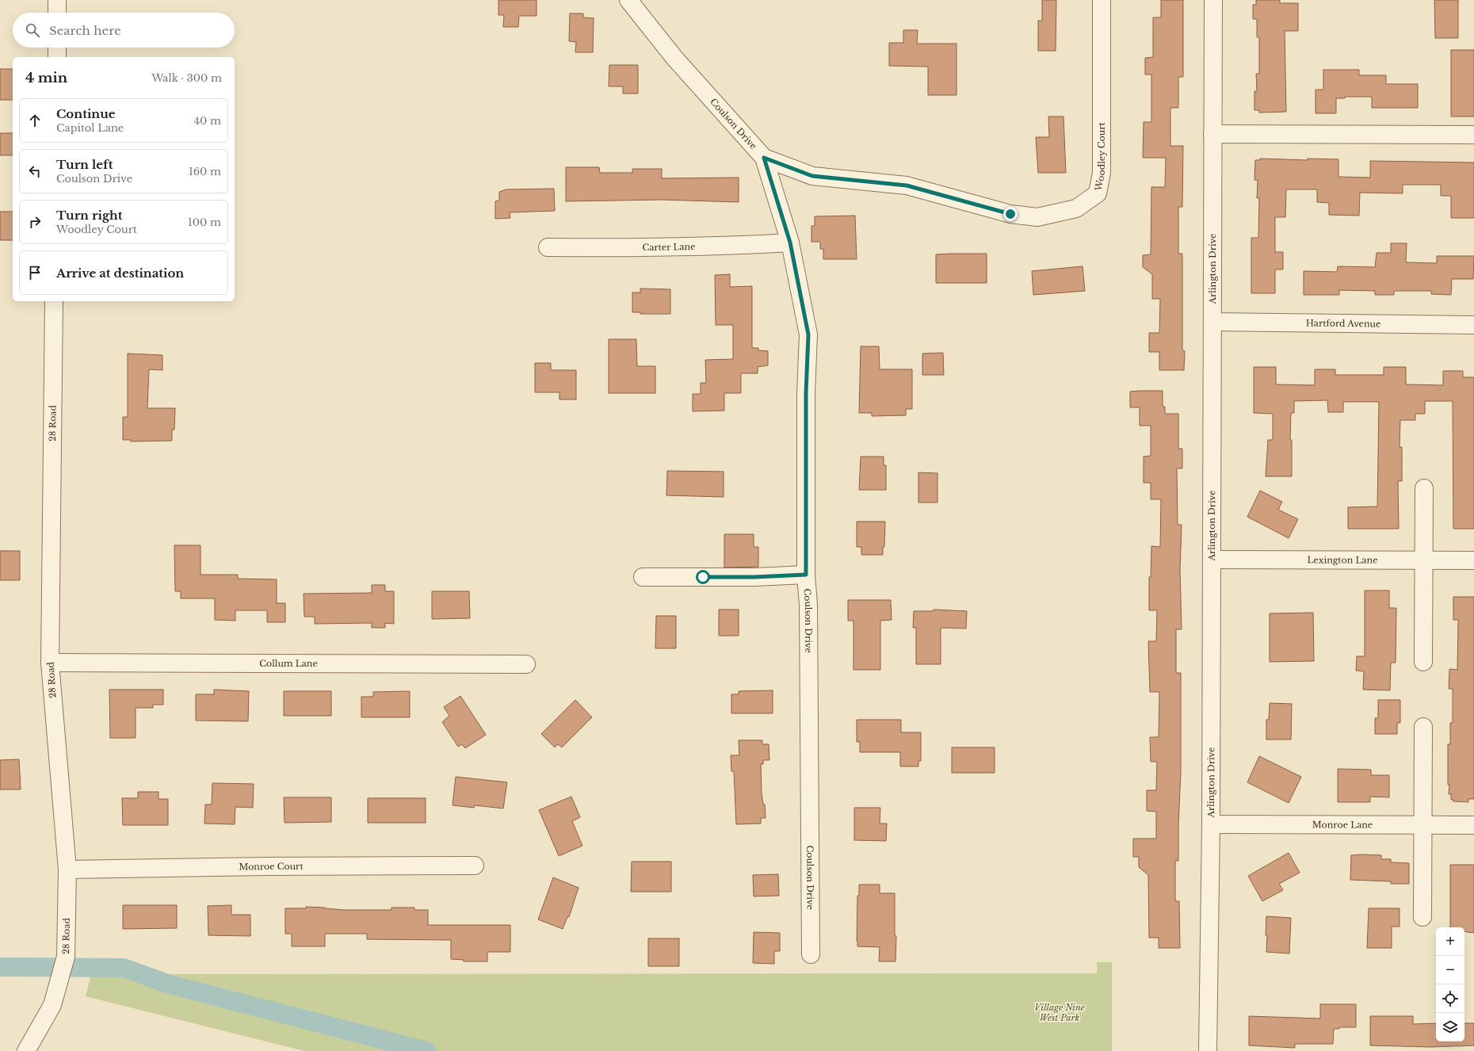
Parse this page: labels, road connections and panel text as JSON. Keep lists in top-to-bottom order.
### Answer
{
  "streets": {
    "street": [
      "Coulson Drive",
      "Woodley Court",
      "Carter Lane",
      "Arlington Drive",
      "Hartford Avenue",
      "28 Road",
      "Lexington Lane",
      "Collum Lane",
      "Monroe Lane",
      "Monroe Court"
    ]
  },
  "crossings": [
    ["Coulson Drive", "Woodley Court"],
    ["Coulson Drive", "Carter Lane"],
    ["Arlington Drive", "Hartford Avenue"],
    ["Arlington Drive", "Lexington Lane"],
    ["Arlington Drive", "Monroe Lane"],
    ["28 Road", "Collum Lane"],
    ["28 Road", "Monroe Court"]
  ],
  "parks": ["Village Nine West Park"],
  "page": {
    "search": "Search here",
    "heading": ["4 min", "Walk · 300 m"],
    "list": [
      ["Continue", "Capitol Lane", "40 m"],
      ["Turn left", "Coulson Drive", "160 m"],
      ["Turn right", "Woodley Court", "100 m"],
      "Arrive at destination"
    ],
    "map_buttons": ["+", "−"]
  }
}
